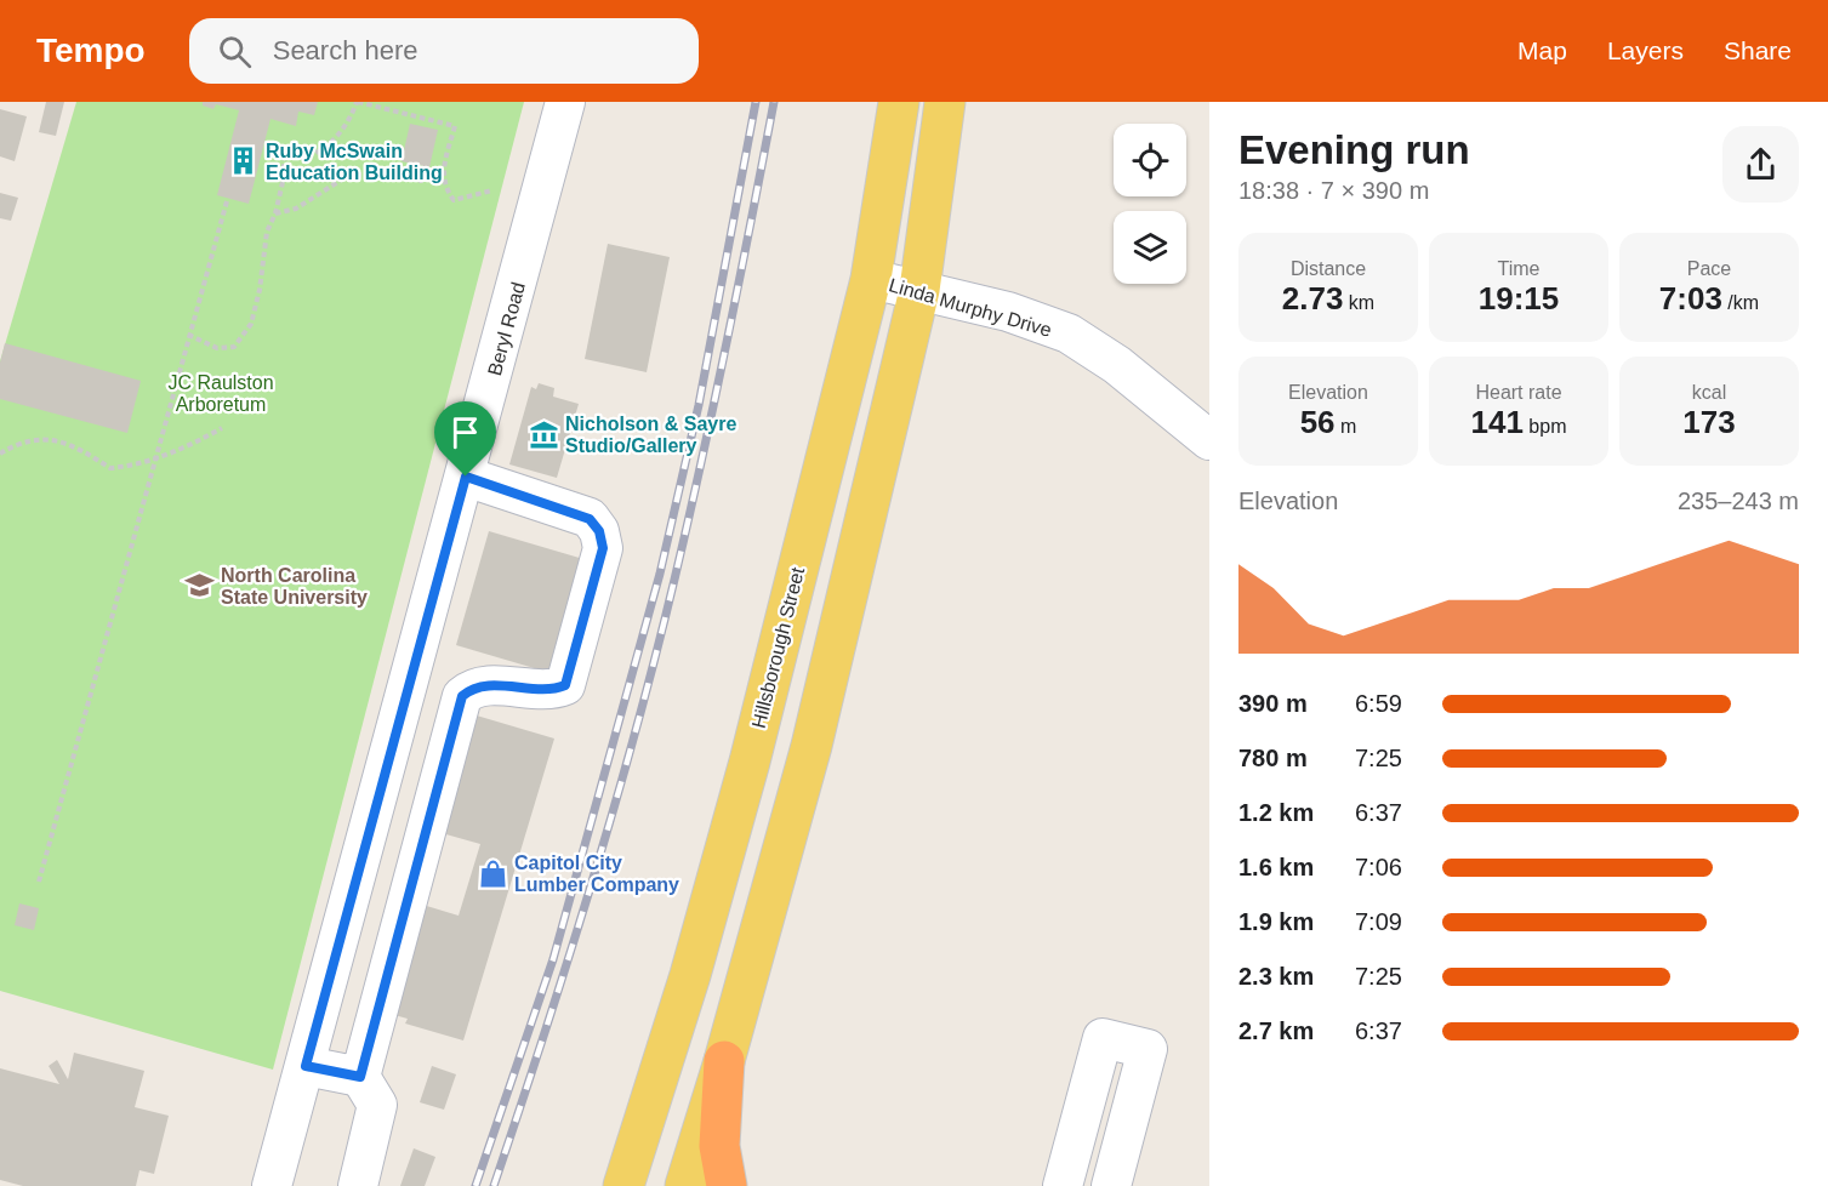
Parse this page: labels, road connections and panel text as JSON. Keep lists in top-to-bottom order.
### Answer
{
  "streets": {
    "main road": ["Hillsborough Street"],
    "street": ["Linda Murphy Drive", "Beryl Road"]
  },
  "crossings": [
    ["Linda Murphy Drive", "Hillsborough Street"]
  ],
  "parks": ["JC Raulston Arboretum"],
  "places": {
    "building": ["Ruby McSwain Education Building"],
    "museum": ["Nicholson & Sayre Studio/Gallery"],
    "school or university": ["North Carolina State University"],
    "shop": ["Capitol City Lumber Company"]
  },
  "page": {
    "header": "Tempo",
    "search": "Search here",
    "nav": ["Map", "Layers", "Share"],
    "heading": ["Evening run", "18:38 · 7 × 390 m"],
    "stats": [
      ["Distance", "2.73 km"],
      ["Time", "19:15"],
      ["Pace", "7:03 /km"],
      ["Elevation", "56 m"],
      ["Heart rate", "141 bpm"],
      ["kcal", "173"]
    ],
    "chart": ["Elevation", "235–243 m"],
    "list": [
      {
        "name": "390 m",
        "note": "6:59"
      },
      {
        "name": "780 m",
        "note": "7:25"
      },
      {
        "name": "1.2 km",
        "note": "6:37"
      },
      {
        "name": "1.6 km",
        "note": "7:06"
      },
      {
        "name": "1.9 km",
        "note": "7:09"
      },
      {
        "name": "2.3 km",
        "note": "7:25"
      },
      {
        "name": "2.7 km",
        "note": "6:37"
      }
    ]
  }
}
